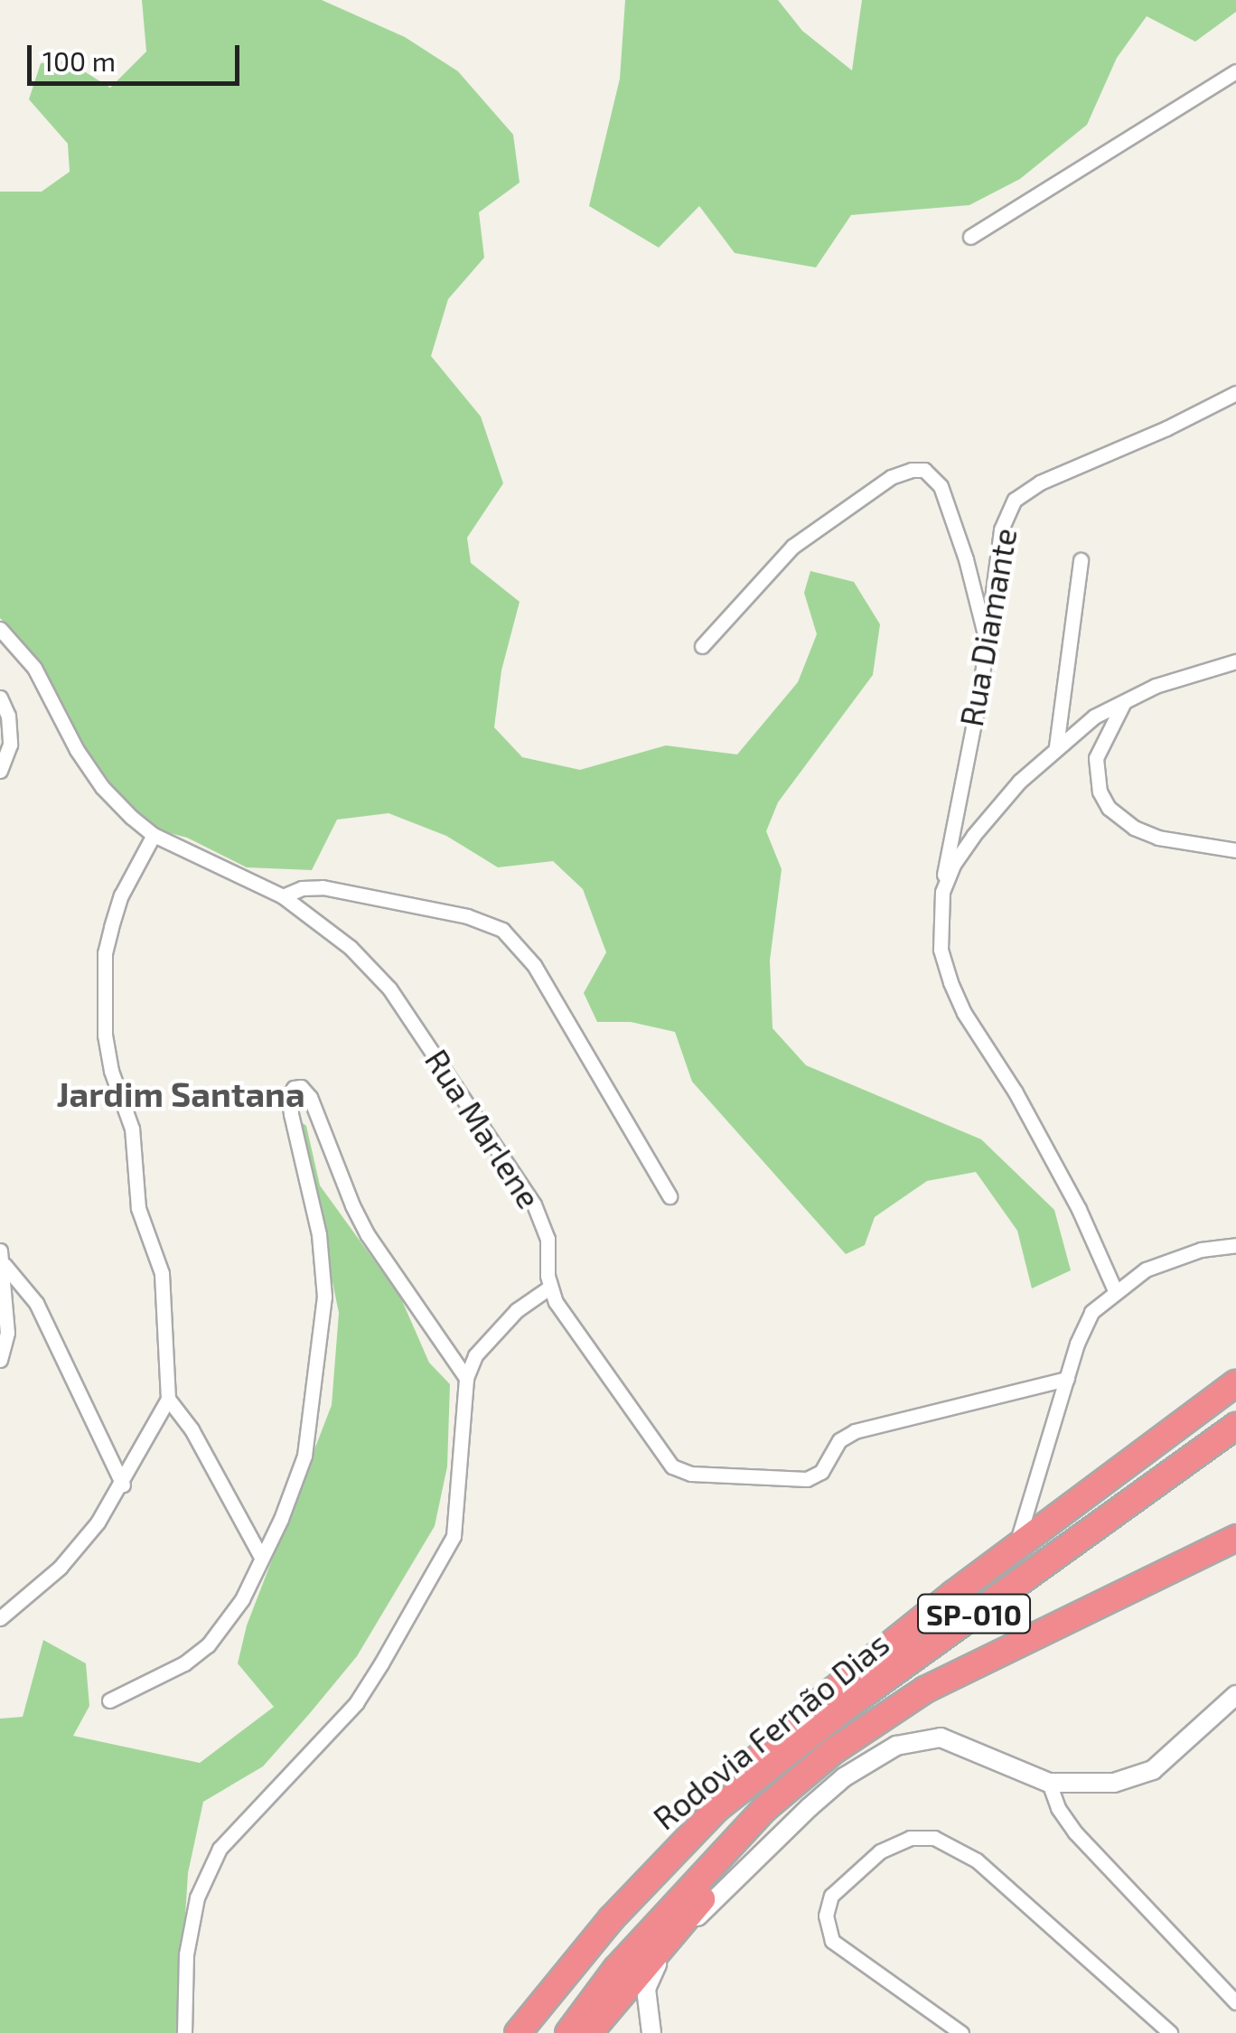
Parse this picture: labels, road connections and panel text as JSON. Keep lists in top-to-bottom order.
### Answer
{
  "streets": {
    "highway": ["SP-010", "Rodovia Fernão Dias"],
    "street": ["Rua Diamante", "Rua Marlene"]
  },
  "districts": ["Jardim Santana"],
  "scale_bar": "100 m"
}
